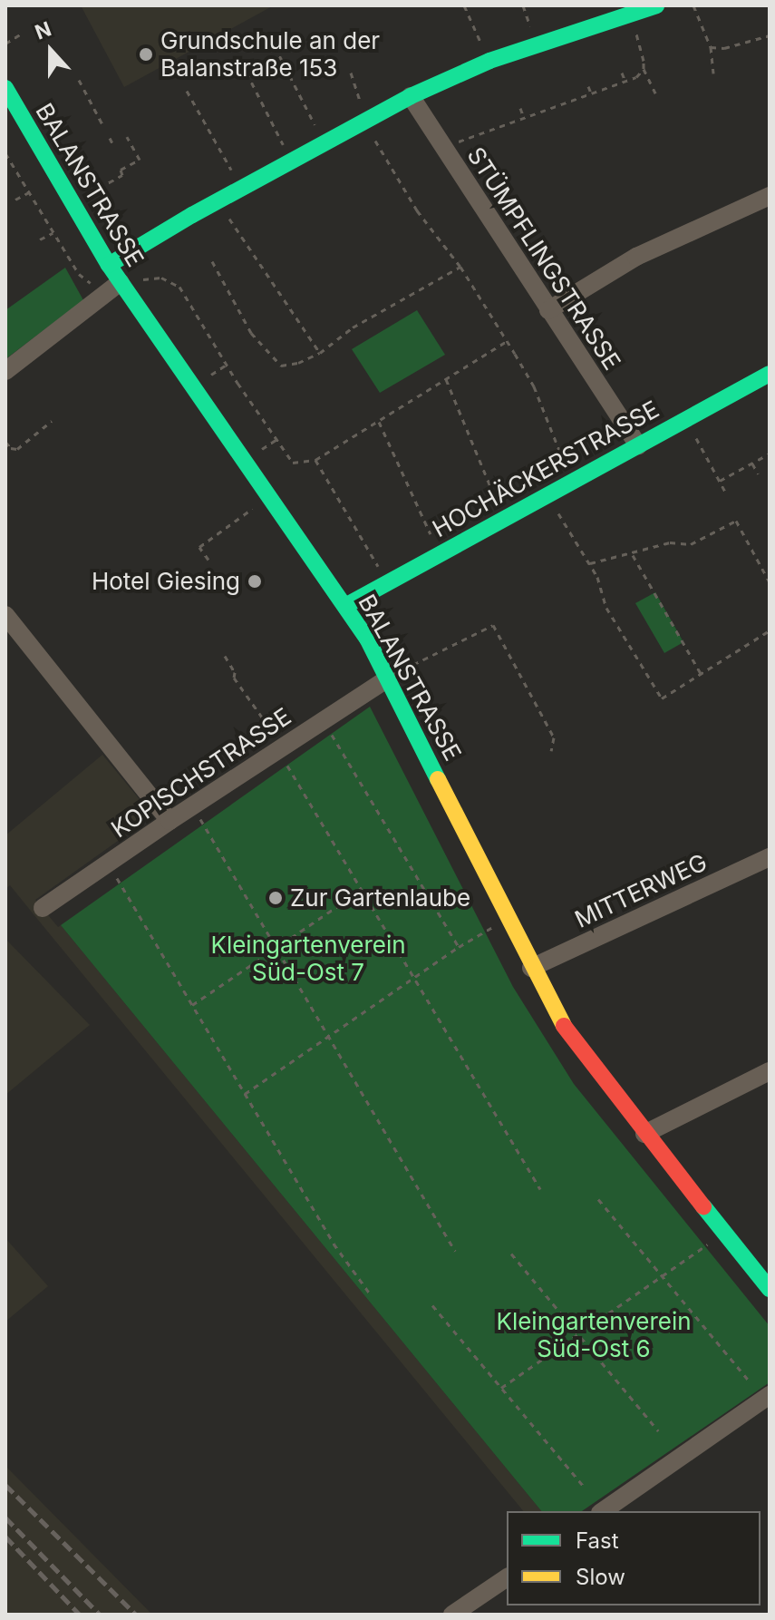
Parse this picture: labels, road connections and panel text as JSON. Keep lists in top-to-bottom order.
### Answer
{
  "streets": {
    "street": [
      "BALANSTRASSE",
      "STÜMPFLINGSTRASSE",
      "HOCHÄCKERSTRASSE",
      "KOPISCHSTRASSE",
      "MITTERWEG"
    ]
  },
  "crossings": [
    ["BALANSTRASSE", "HOCHÄCKERSTRASSE"],
    ["BALANSTRASSE", "KOPISCHSTRASSE"],
    ["BALANSTRASSE", "MITTERWEG"],
    ["STÜMPFLINGSTRASSE", "HOCHÄCKERSTRASSE"]
  ],
  "parks": ["Kleingartenverein Süd-Ost 7", "Kleingartenverein Süd-Ost 6"],
  "places": ["Grundschule an der Balanstraße 153", "Hotel Giesing", "Zur Gartenlaube"],
  "legend": ["Fast", "Slow"],
  "north": "top"
}
